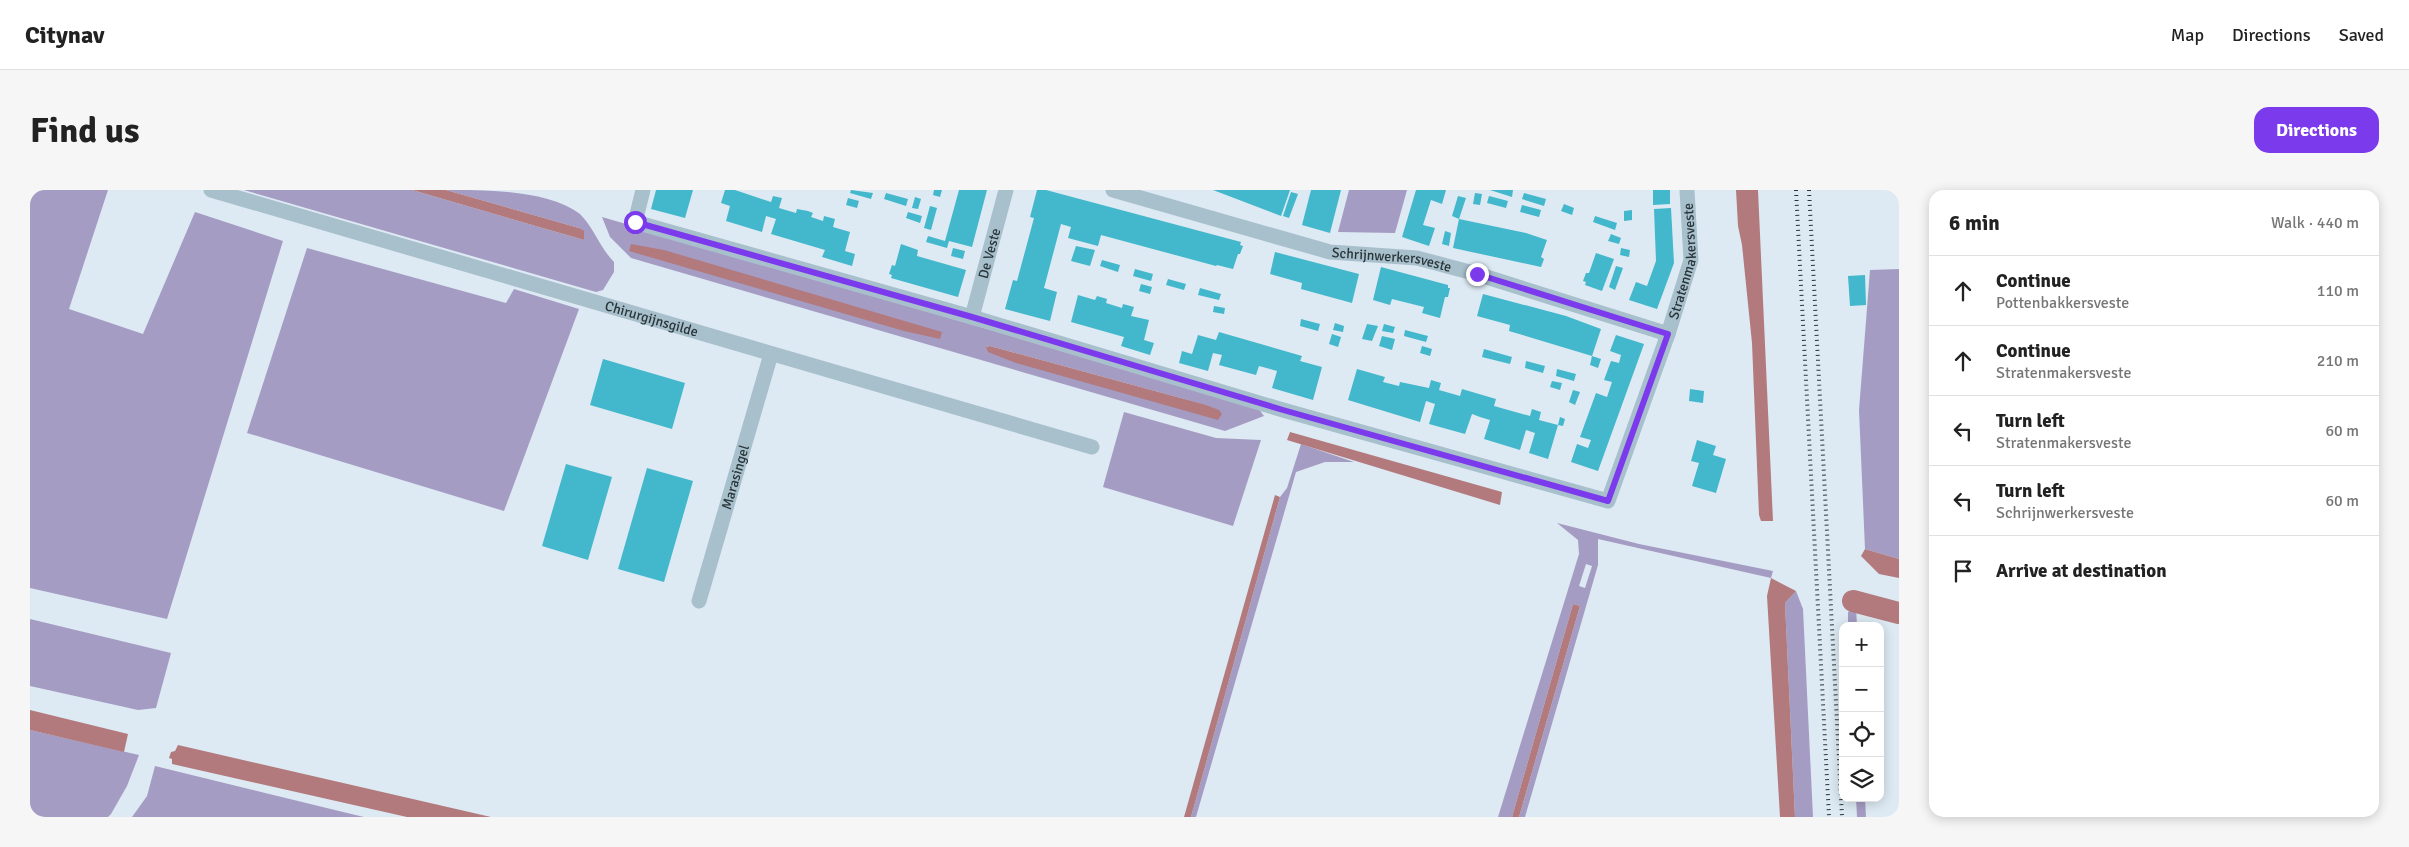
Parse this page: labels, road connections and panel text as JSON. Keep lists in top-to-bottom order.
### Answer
{
  "streets": {
    "street": [
      "De Veste",
      "Schrijnwerkersveste",
      "Stratenmakersveste",
      "Chirurgijnsgilde",
      "Marasingel"
    ]
  },
  "crossings": [
    ["De Veste", "Stratenmakersveste"],
    ["Schrijnwerkersveste", "Stratenmakersveste"],
    ["Chirurgijnsgilde", "Marasingel"]
  ],
  "page": {
    "header": "Citynav",
    "nav": ["Map", "Directions", "Saved"],
    "buttons": "Directions",
    "title": "Find us",
    "heading": ["6 min", "Walk · 440 m"],
    "list": [
      ["Continue", "Pottenbakkersveste", "110 m"],
      ["Continue", "Stratenmakersveste", "210 m"],
      ["Turn left", "Stratenmakersveste", "60 m"],
      ["Turn left", "Schrijnwerkersveste", "60 m"],
      "Arrive at destination"
    ],
    "map_buttons": ["+", "−"]
  }
}
